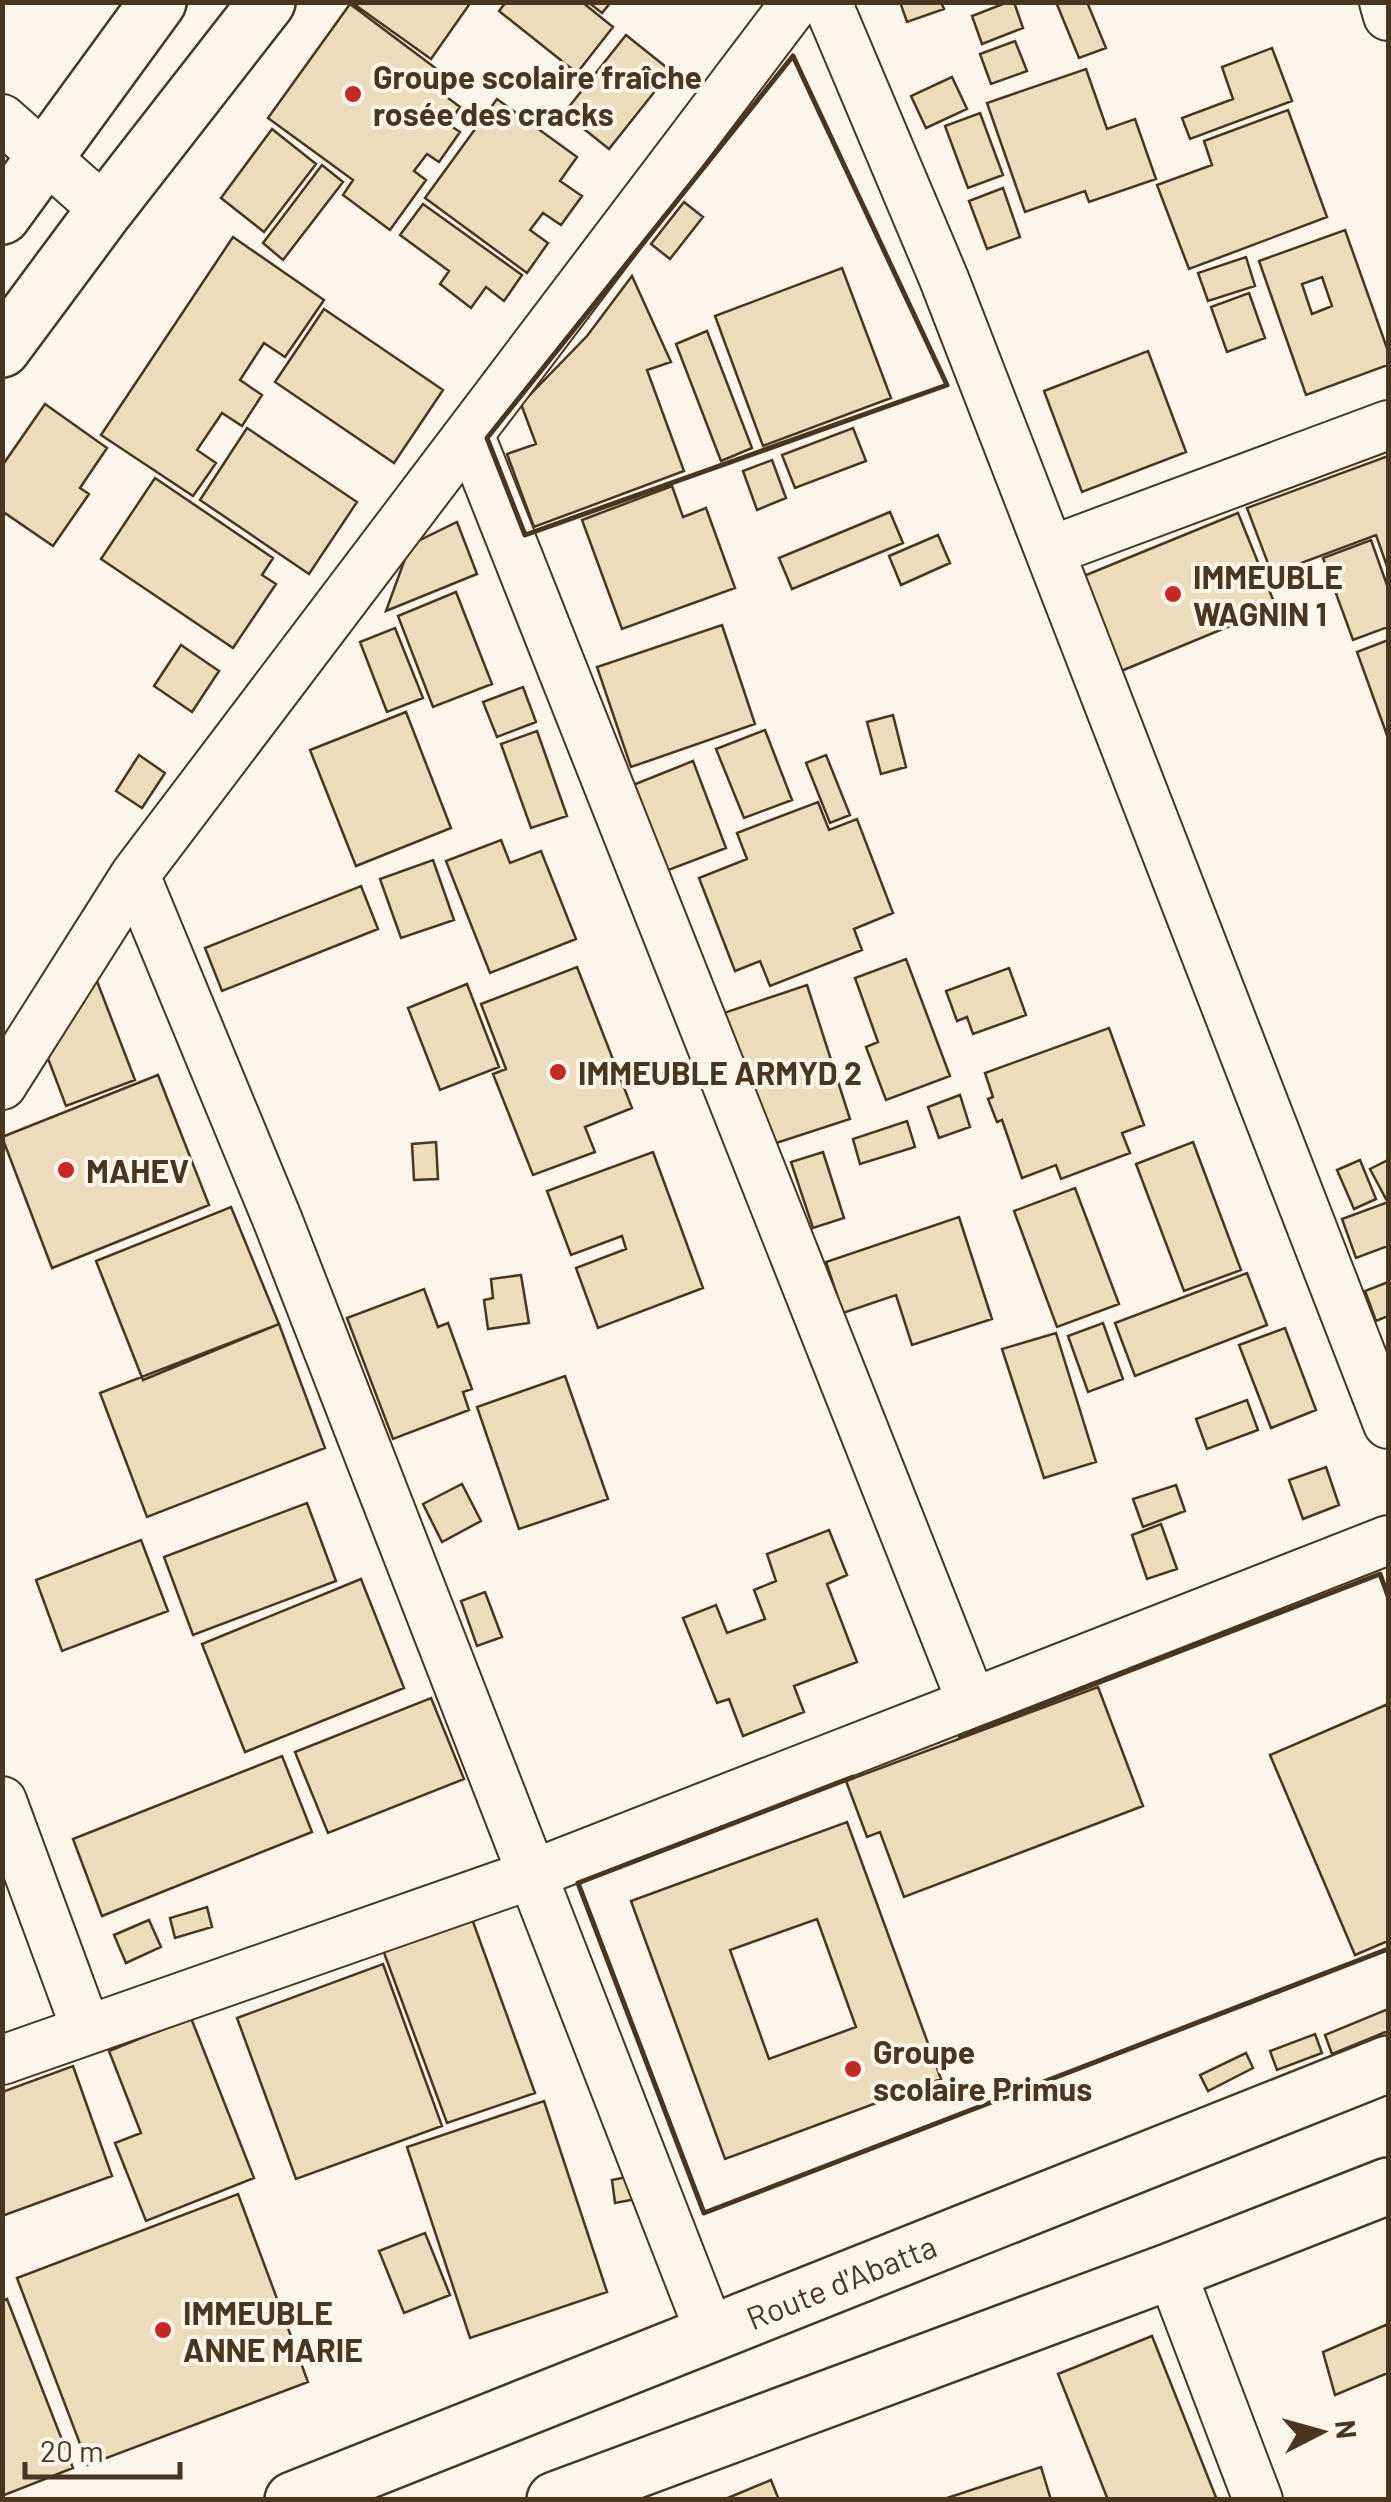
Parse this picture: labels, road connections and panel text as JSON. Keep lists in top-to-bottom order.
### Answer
{
  "streets": {
    "street": ["Route d'Abatta"]
  },
  "places": [
    "Groupe scolaire fraîche rosée des cracks",
    "IMMEUBLE WAGNIN 1",
    "IMMEUBLE ARMYD 2",
    "MAHEV",
    "Groupe scolaire Primus",
    "IMMEUBLE ANNE MARIE"
  ],
  "scale_bar": "20 m",
  "north": "right"
}
